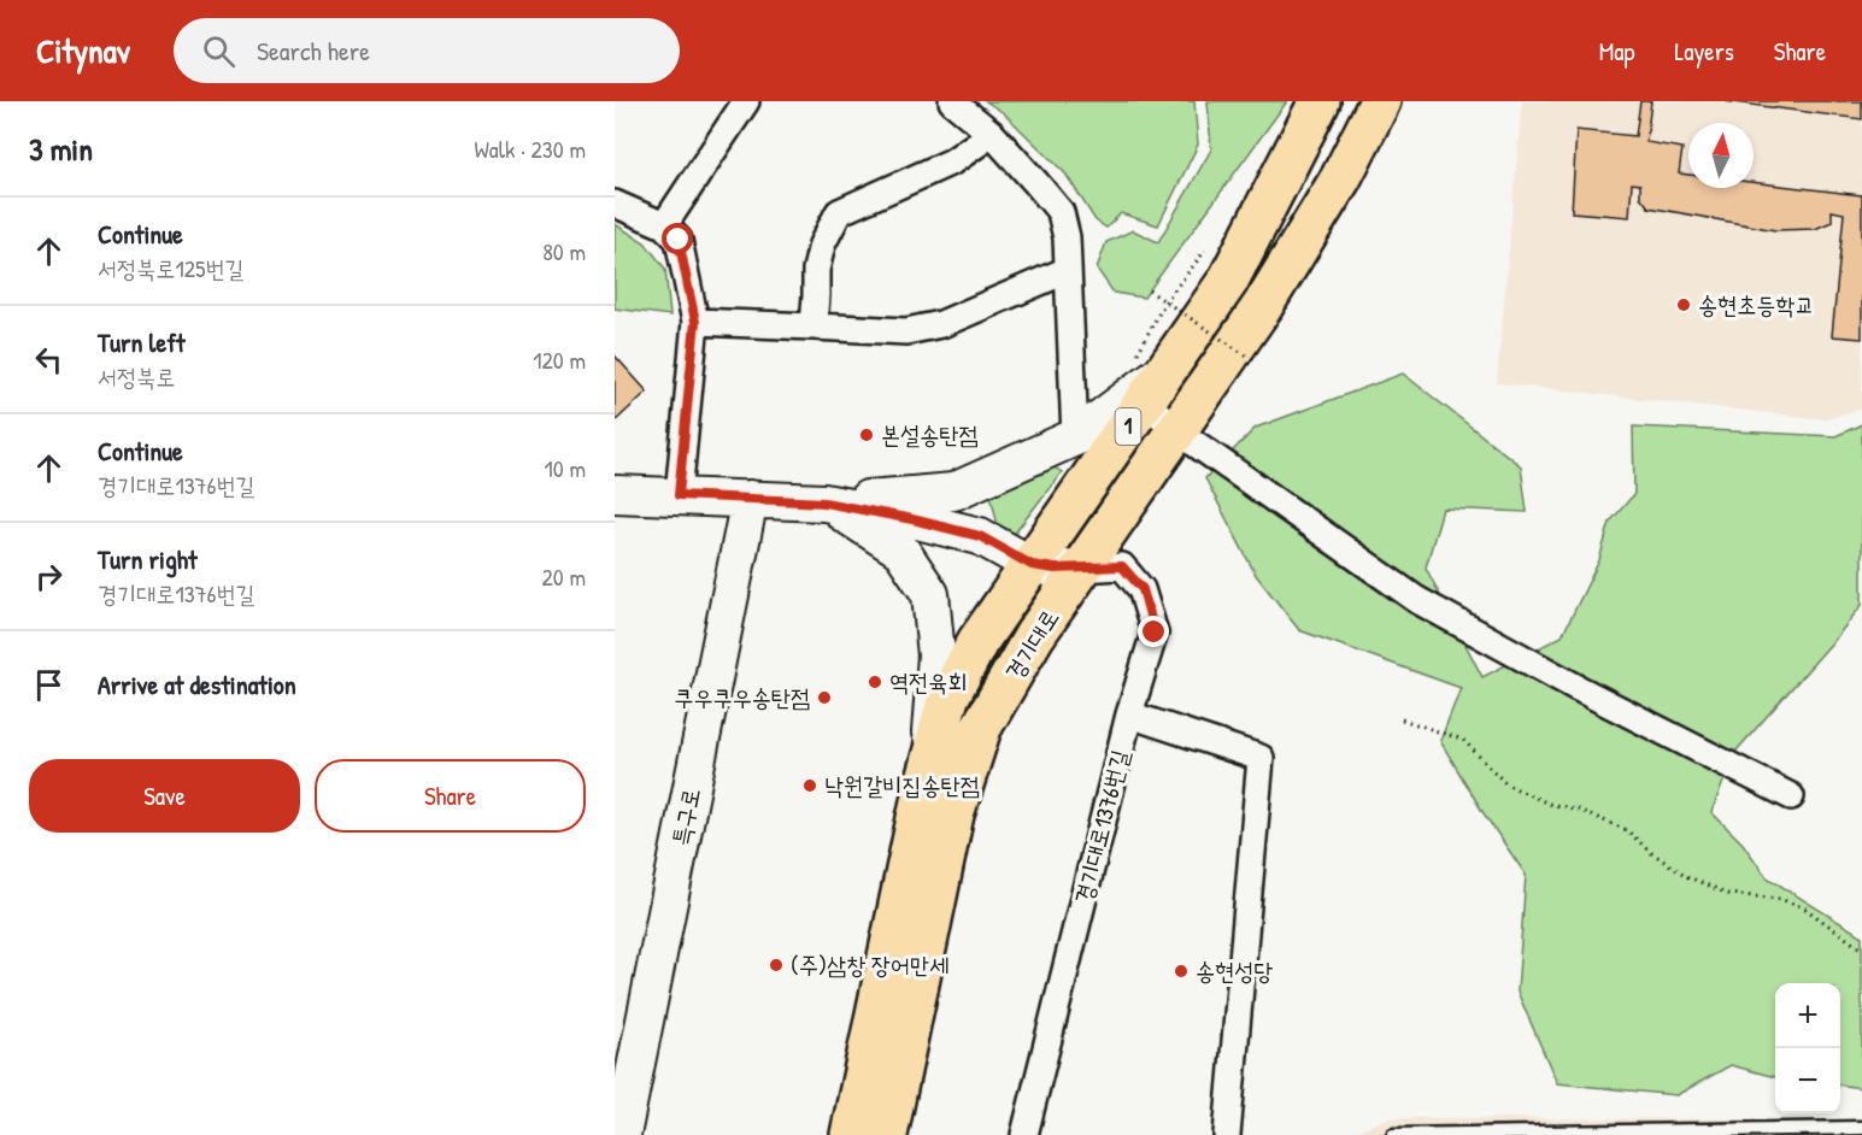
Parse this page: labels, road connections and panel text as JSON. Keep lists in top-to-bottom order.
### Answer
{
  "streets": {
    "main road": ["1", "경기대로"],
    "street": ["특구로", "경기대로1376번길"]
  },
  "crossings": [
    ["경기대로", "경기대로1376번길"]
  ],
  "places": [
    "송현초등학교",
    "본설송탄점",
    "역전육회",
    "쿠우쿠우송탄점",
    "낙원갈비집송탄점",
    "(주)삼창 장어만세",
    "송현성당"
  ],
  "north": "top",
  "page": {
    "header": "Citynav",
    "search": "Search here",
    "nav": ["Map", "Layers", "Share"],
    "heading": ["3 min", "Walk · 230 m"],
    "list": [
      ["Continue", "서정북로125번길", "80 m"],
      ["Turn left", "서정북로", "120 m"],
      ["Continue", "경기대로1376번길", "10 m"],
      ["Turn right", "경기대로1376번길", "20 m"],
      "Arrive at destination"
    ],
    "buttons": ["Save", "Share"],
    "map_buttons": ["+", "−"]
  }
}
